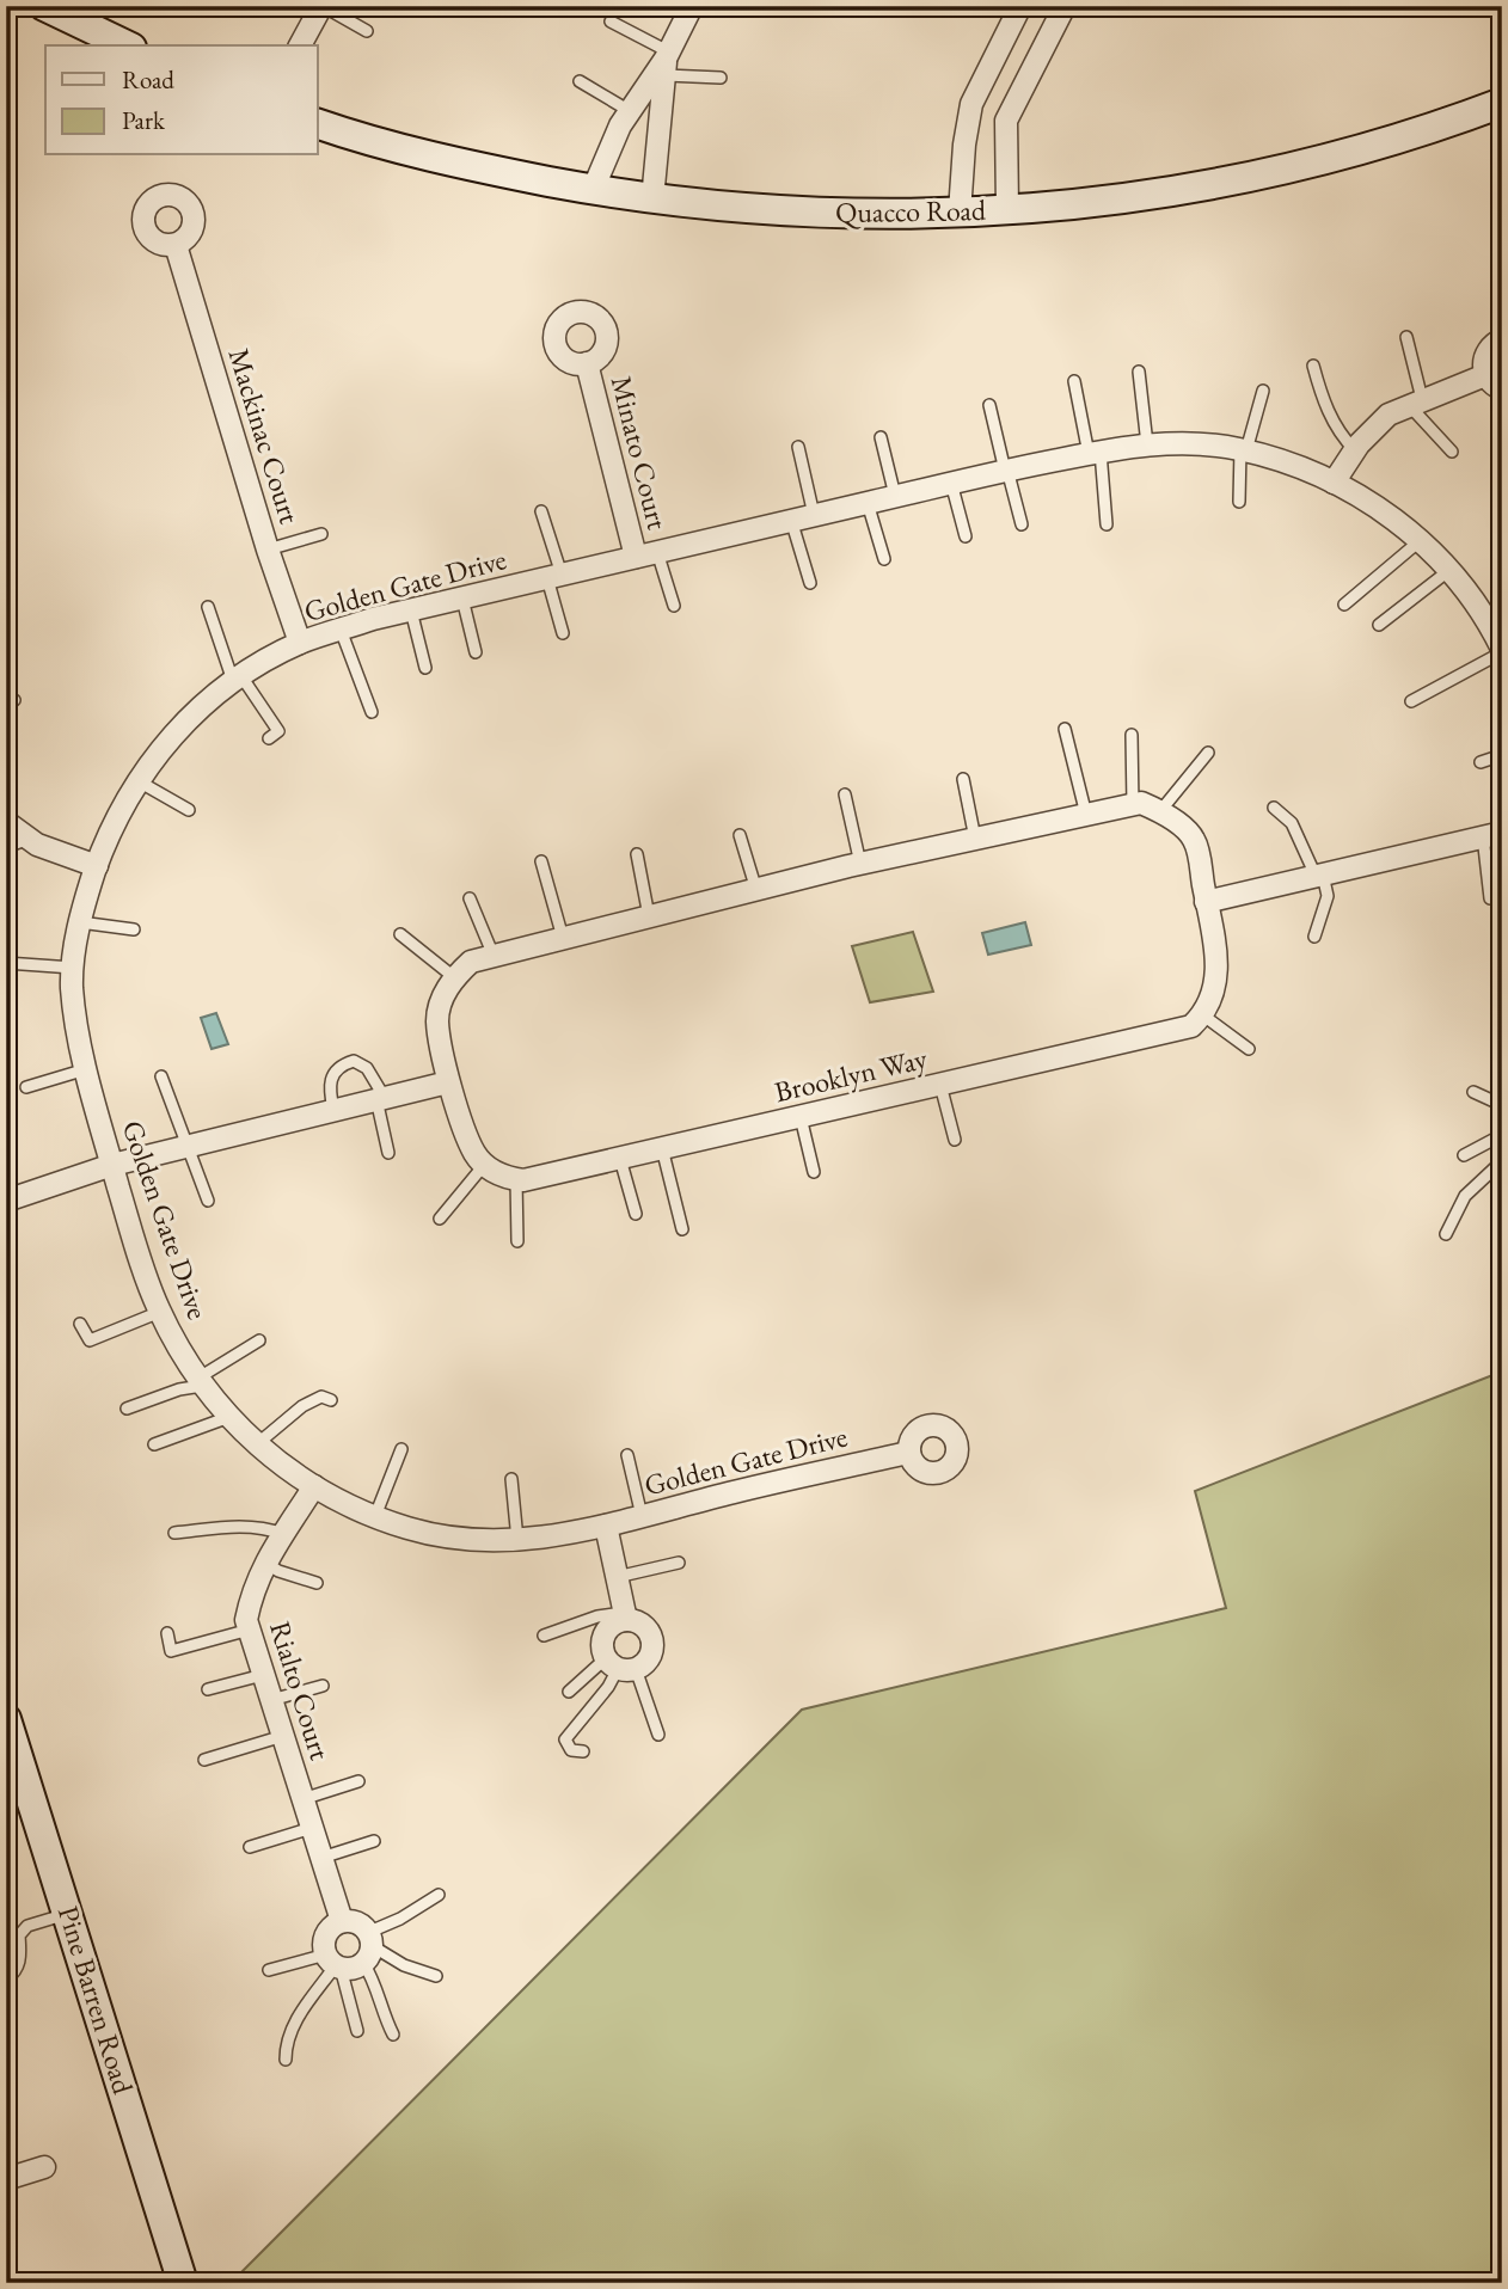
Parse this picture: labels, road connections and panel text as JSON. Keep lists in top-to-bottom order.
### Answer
{
  "streets": {
    "street": [
      "Quacco Road",
      "Mackinac Court",
      "Minato Court",
      "Golden Gate Drive",
      "Brooklyn Way",
      "Rialto Court",
      "Pine Barren Road"
    ]
  },
  "crossings": [
    ["Mackinac Court", "Golden Gate Drive"],
    ["Minato Court", "Golden Gate Drive"],
    ["Golden Gate Drive", "Rialto Court"]
  ],
  "legend": ["Road", "Park"]
}
